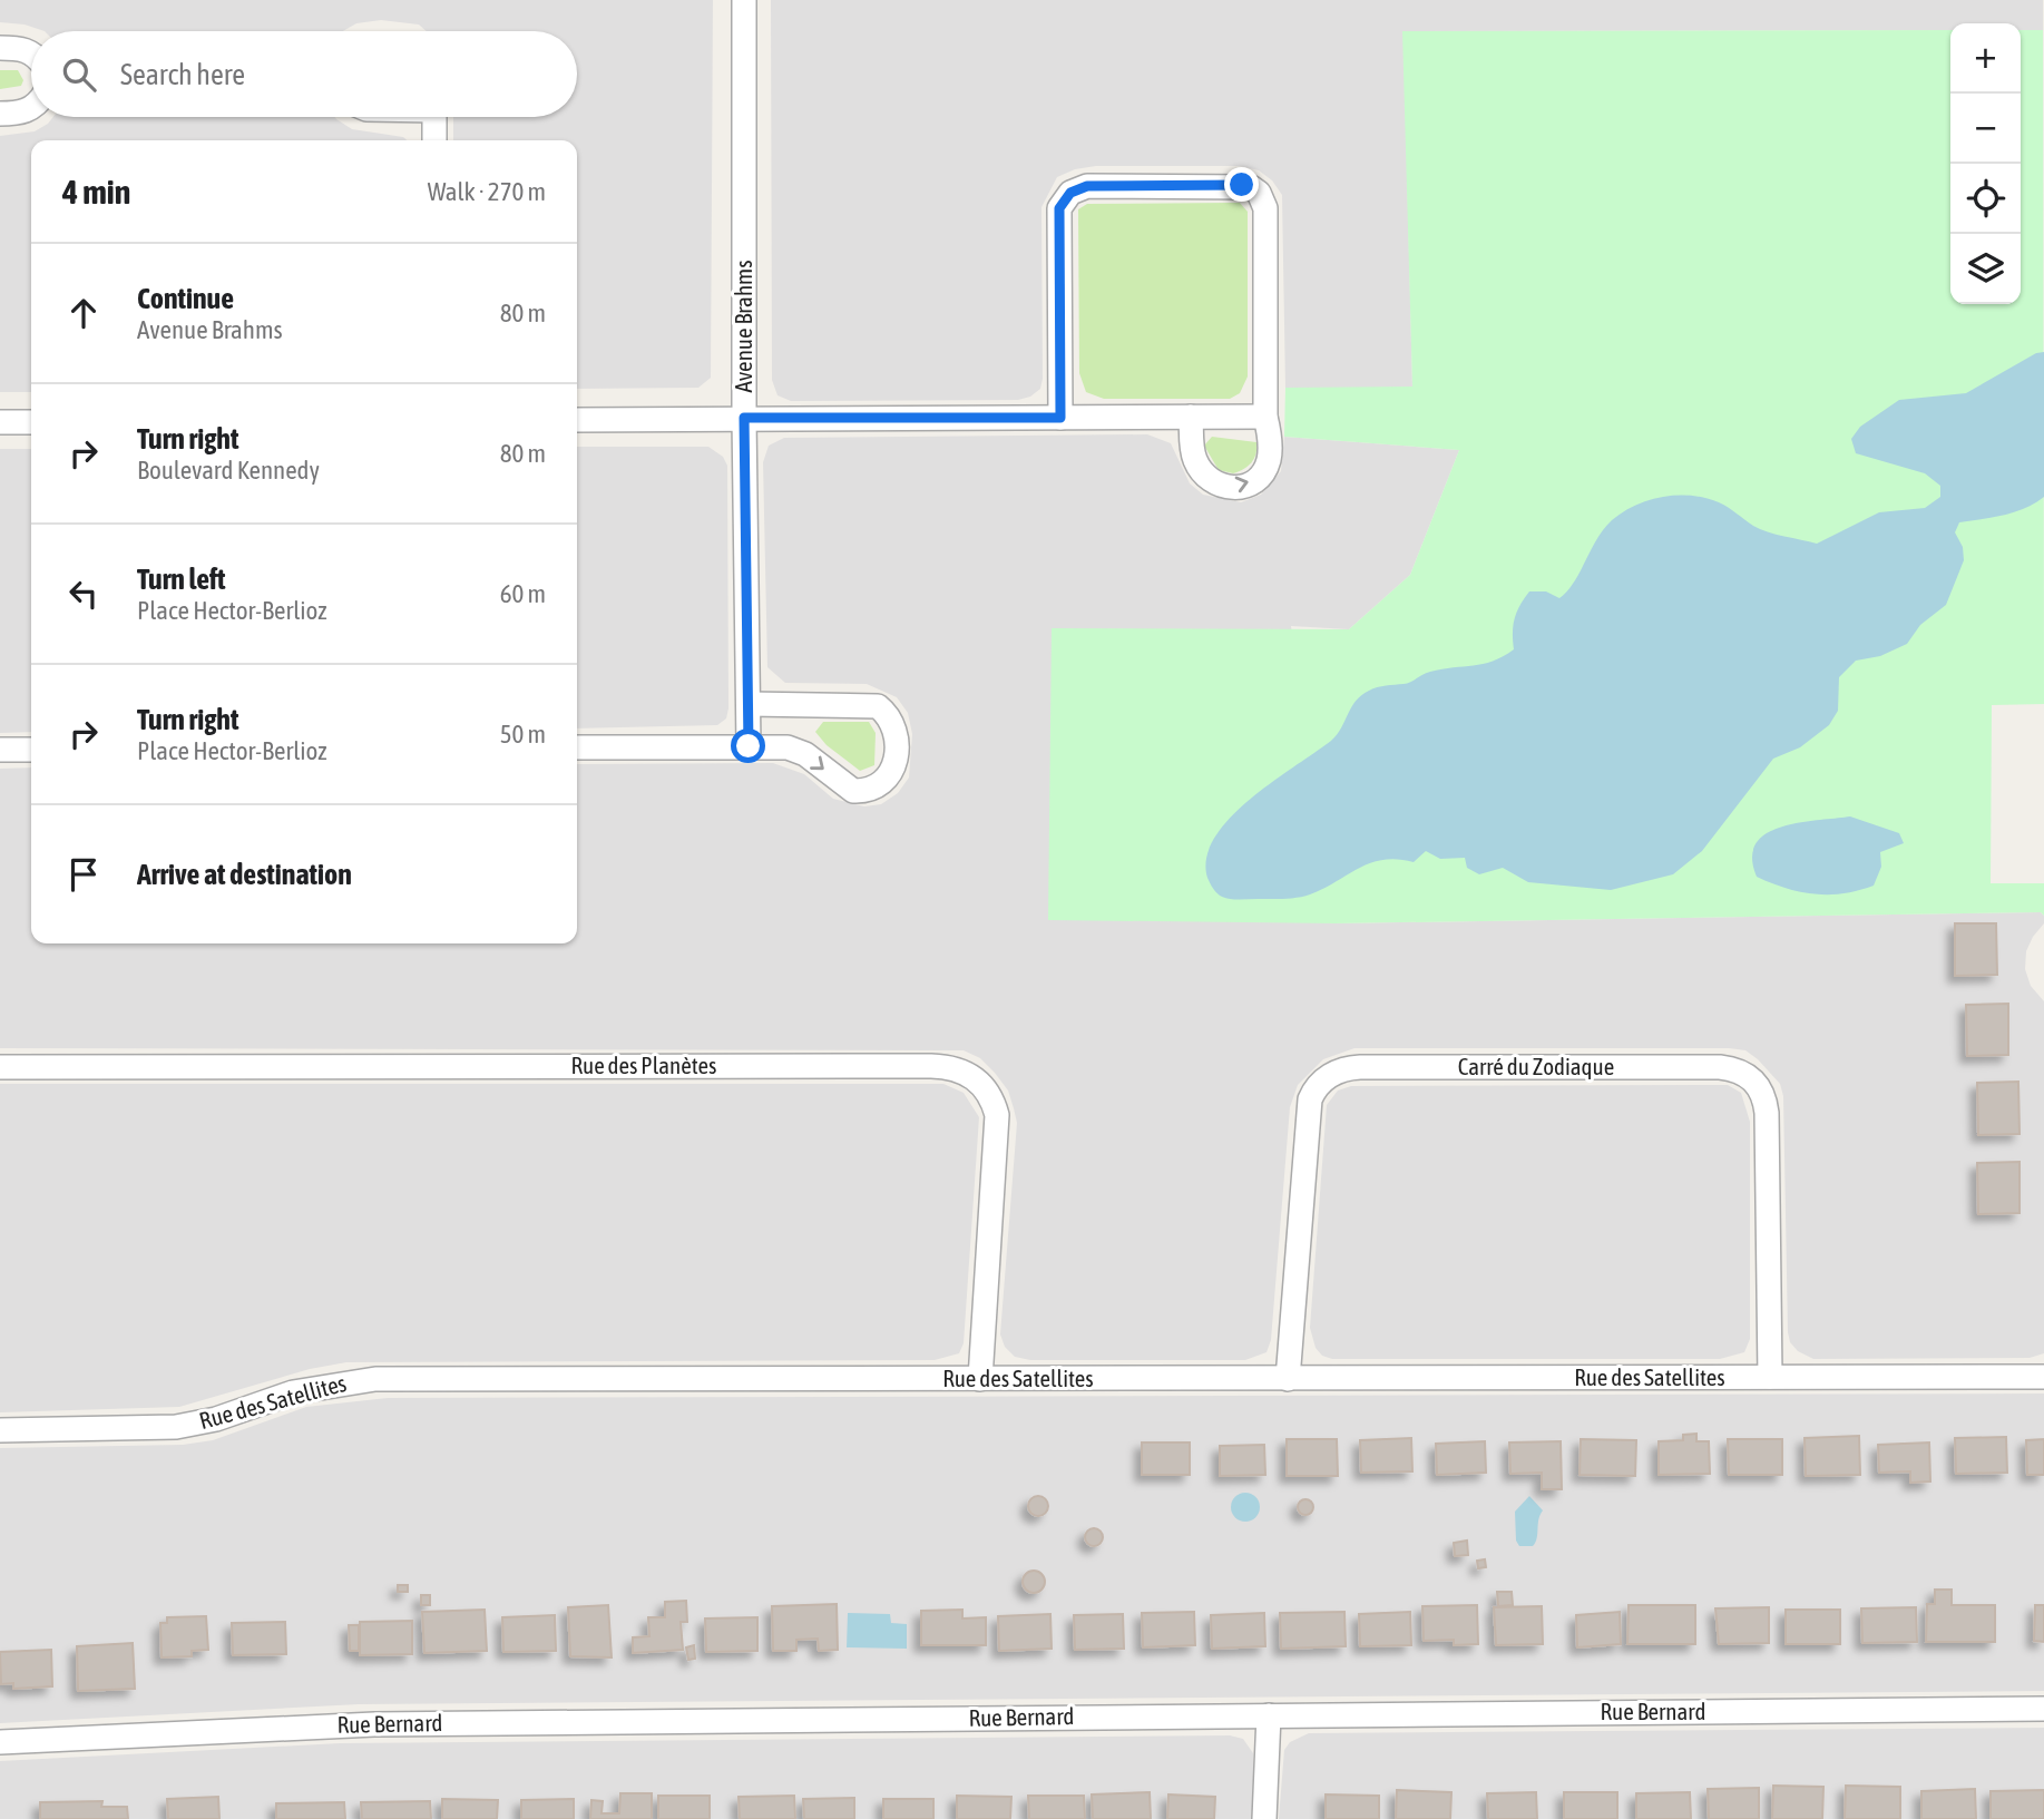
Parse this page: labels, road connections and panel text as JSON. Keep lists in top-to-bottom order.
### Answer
{
  "streets": {
    "street": [
      "Avenue Brahms",
      "Rue des Planètes",
      "Carré du Zodiaque",
      "Rue des Satellites",
      "Rue Bernard"
    ]
  },
  "crossings": [
    ["Rue des Planètes", "Rue des Satellites"],
    ["Carré du Zodiaque", "Rue des Satellites"]
  ],
  "page": {
    "map_buttons": ["+", "−"],
    "search": "Search here",
    "heading": ["4 min", "Walk · 270 m"],
    "list": [
      ["Continue", "Avenue Brahms", "80 m"],
      ["Turn right", "Boulevard Kennedy", "80 m"],
      ["Turn left", "Place Hector-Berlioz", "60 m"],
      ["Turn right", "Place Hector-Berlioz", "50 m"],
      "Arrive at destination"
    ]
  }
}
